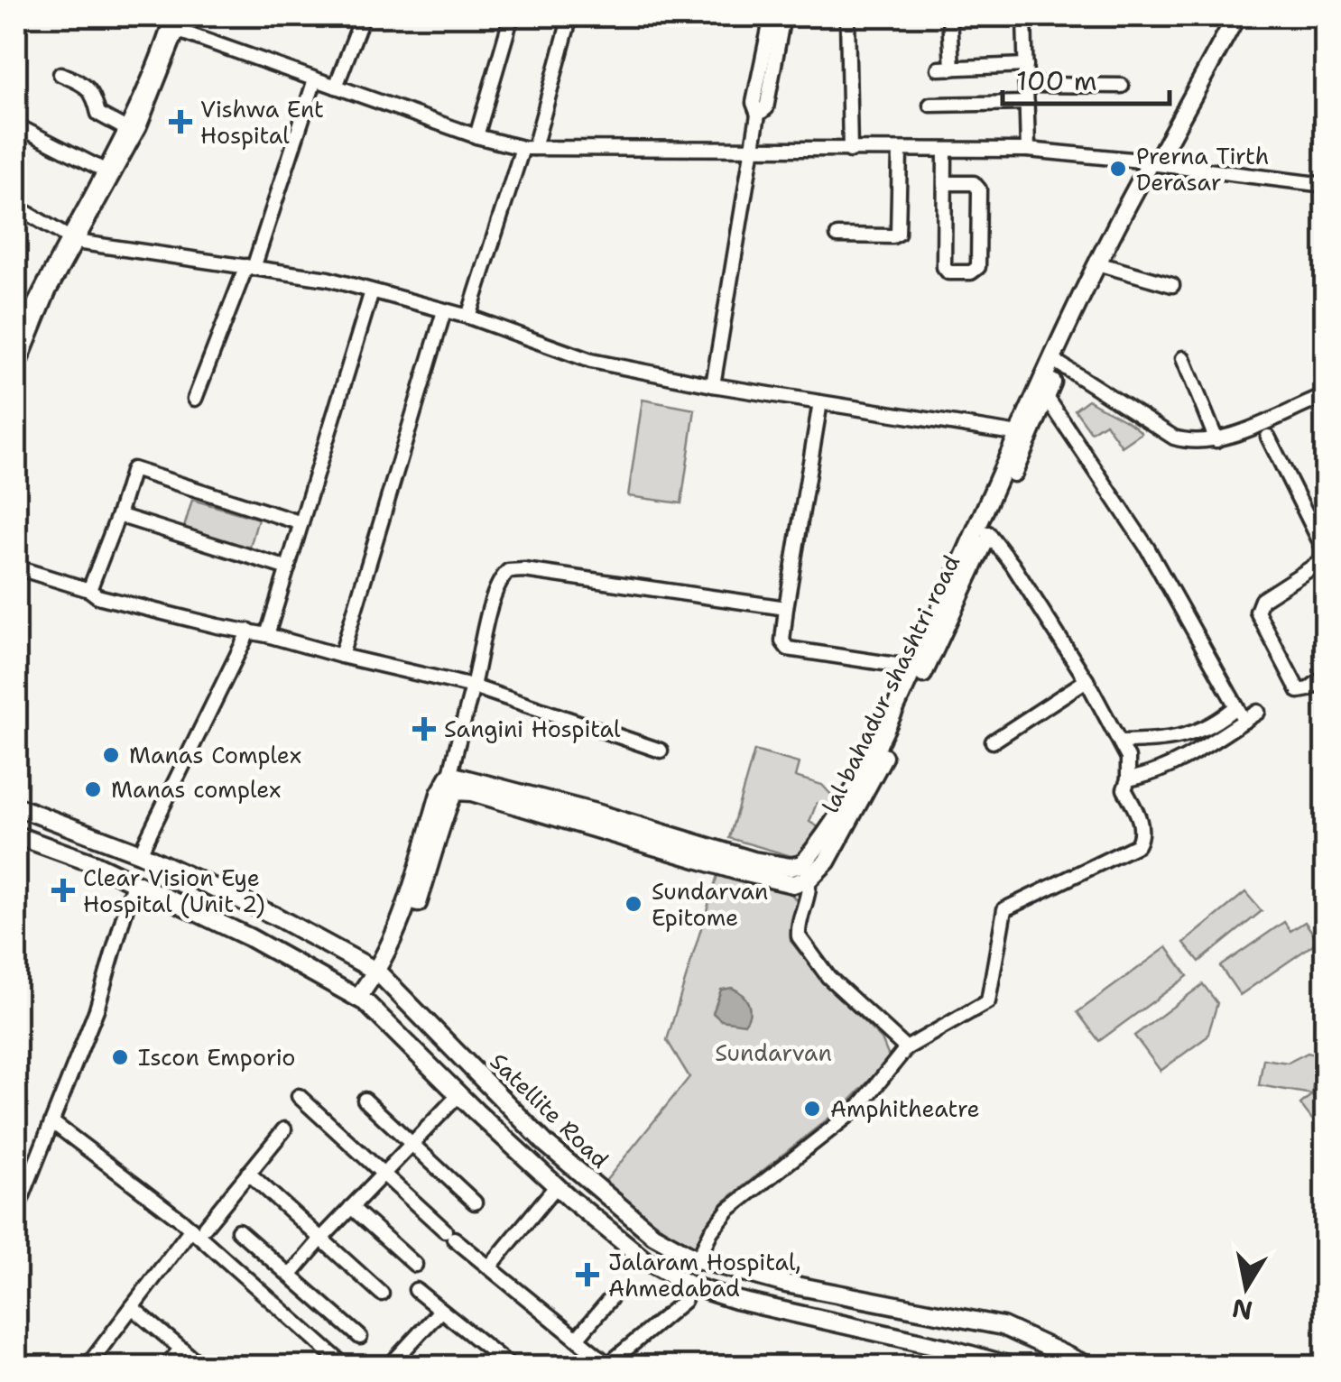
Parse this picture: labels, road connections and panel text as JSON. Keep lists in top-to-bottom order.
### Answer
{
  "streets": {
    "main road": ["lal bahadur shashtri road", "Satellite Road"]
  },
  "parks": ["Sundarvan"],
  "places": {
    "health": [
      "Vishwa Ent Hospital",
      "Sangini Hospital",
      "Clear Vision Eye Hospital (Unit 2)",
      "Jalaram Hospital, Ahmedabad"
    ],
    "other": [
      "Prerna Tirth Derasar",
      "Manas Complex",
      "Manas complex",
      "Sundarvan Epitome",
      "Iscon Emporio",
      "Amphitheatre"
    ]
  },
  "scale_bar": "100 m",
  "north": "bottom"
}
